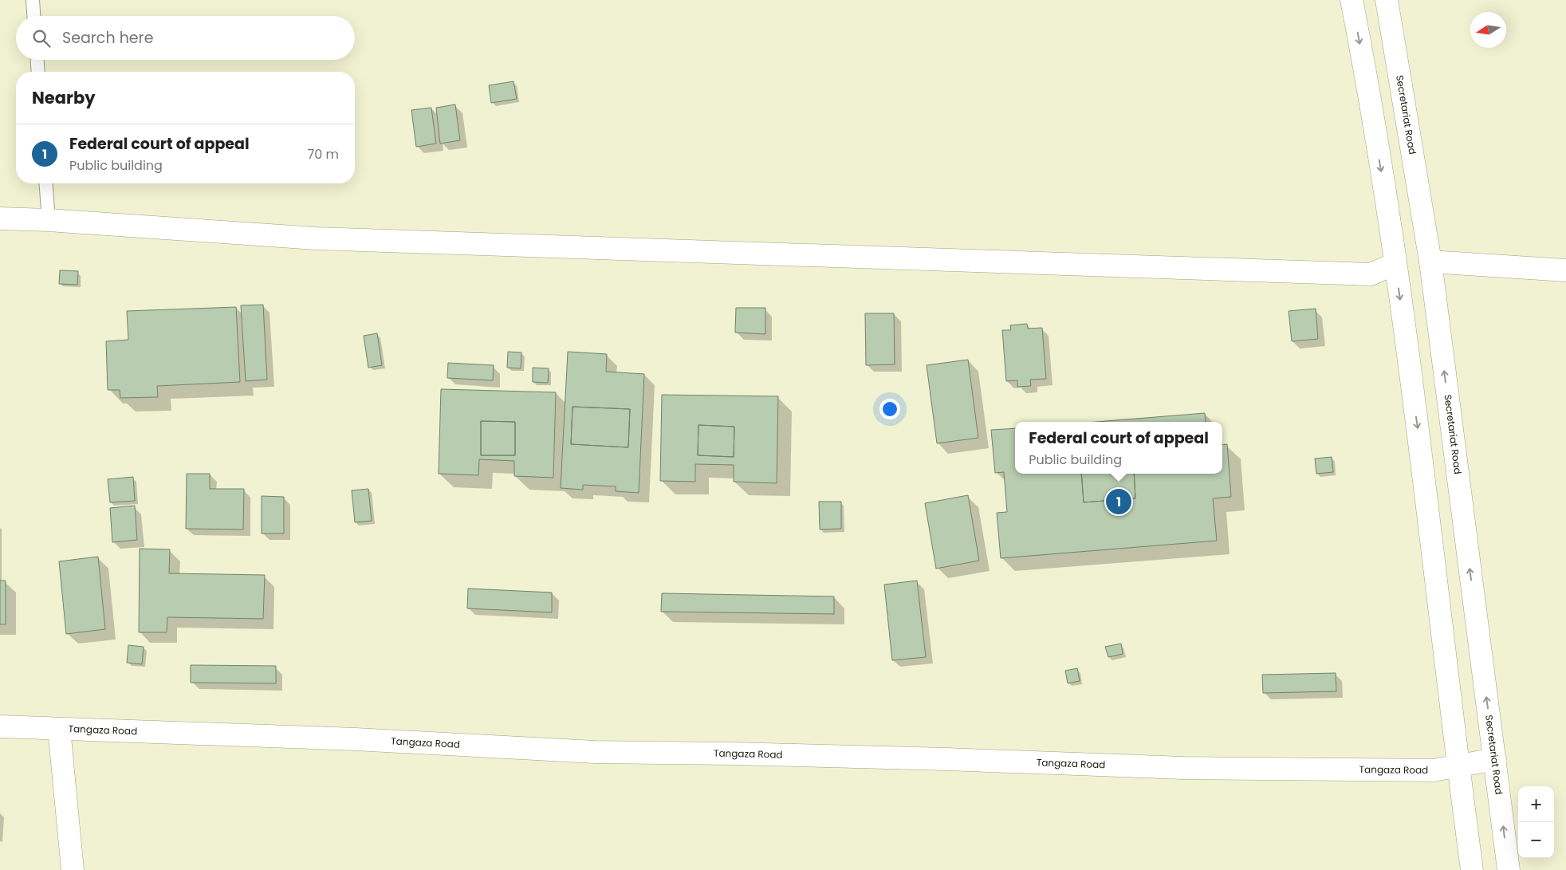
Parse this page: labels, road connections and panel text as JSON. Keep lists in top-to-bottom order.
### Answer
{
  "streets": {
    "street": ["Secretariat Road", "Tangaza Road"]
  },
  "crossings": [
    ["Secretariat Road", "Tangaza Road"]
  ],
  "north": "left",
  "page": {
    "search": "Search here",
    "heading": "Nearby",
    "list": [
      {
        "mark": "1",
        "name": "Federal court of appeal",
        "note": "Public building",
        "value": "70 m"
      }
    ],
    "popup": ["Federal court of appeal", "Public building"],
    "pins": "1",
    "map_buttons": ["+", "−"]
  }
}
